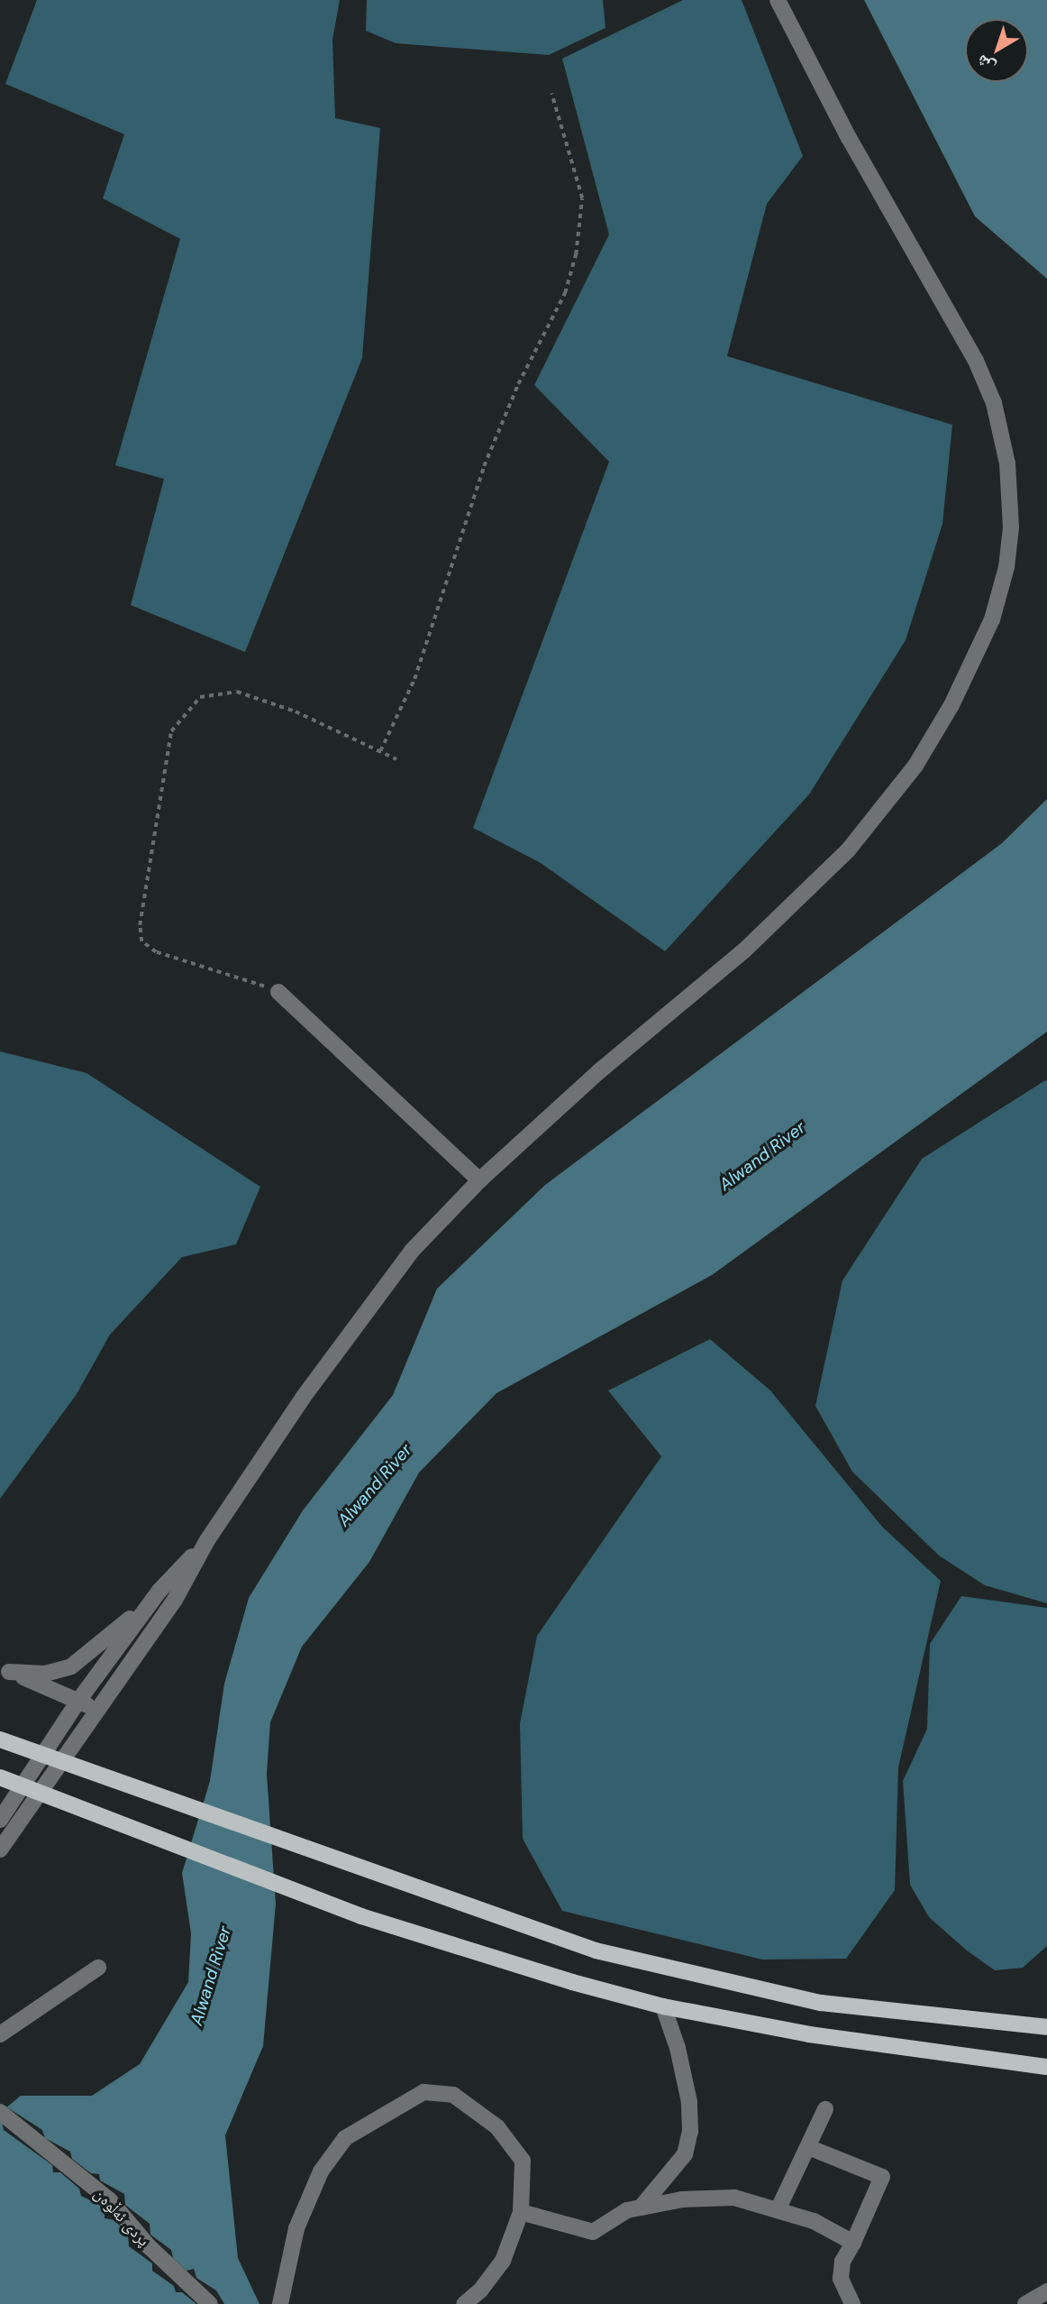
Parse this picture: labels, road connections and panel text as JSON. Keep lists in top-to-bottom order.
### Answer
{
  "streets": {
    "street": ["پردی ئەڵوەن"]
  },
  "water": ["Alwand River"],
  "north": "bottom left"
}
